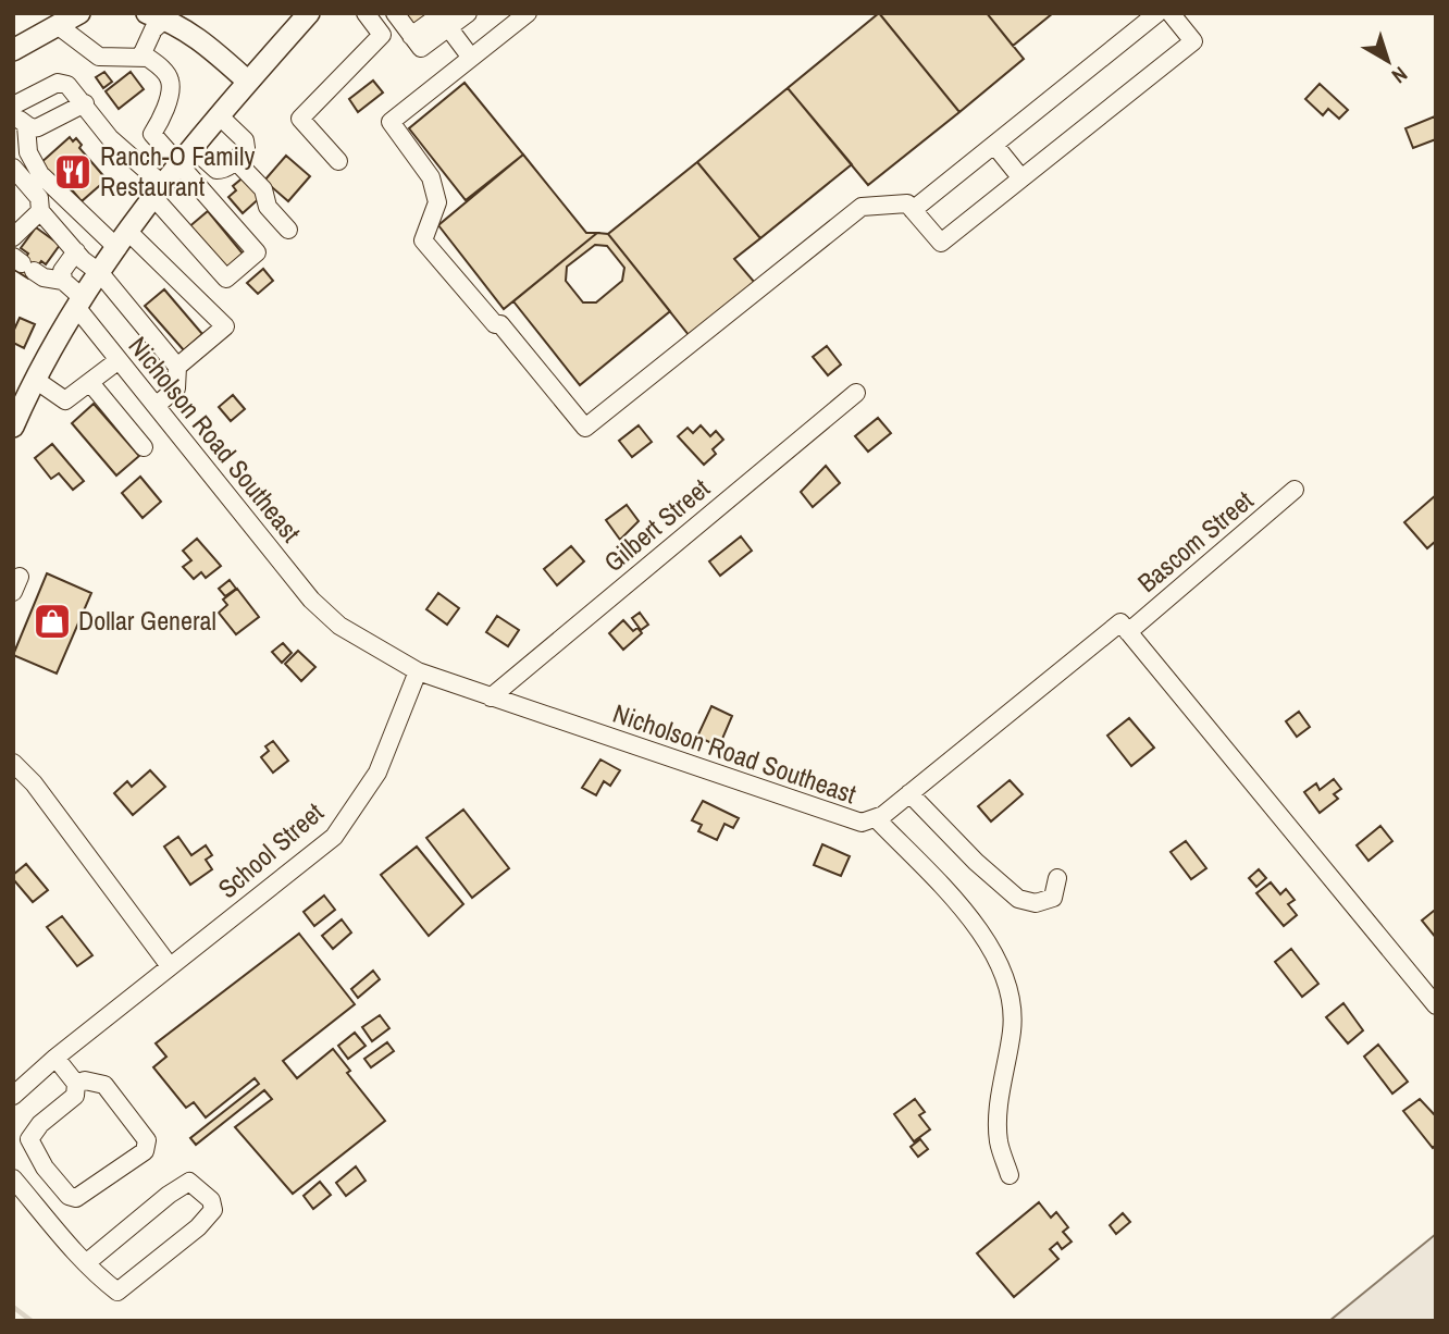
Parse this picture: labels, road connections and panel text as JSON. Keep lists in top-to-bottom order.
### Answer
{
  "streets": {
    "street": [
      "Nicholson Road Southeast",
      "Gilbert Street",
      "Bascom Street",
      "School Street"
    ]
  },
  "crossings": [
    ["Nicholson Road Southeast", "Gilbert Street"],
    ["Nicholson Road Southeast", "Bascom Street"],
    ["Nicholson Road Southeast", "School Street"]
  ],
  "places": {
    "restaurant": ["Ranch-O Family Restaurant"],
    "shop": ["Dollar General"]
  },
  "north": "bottom right"
}
